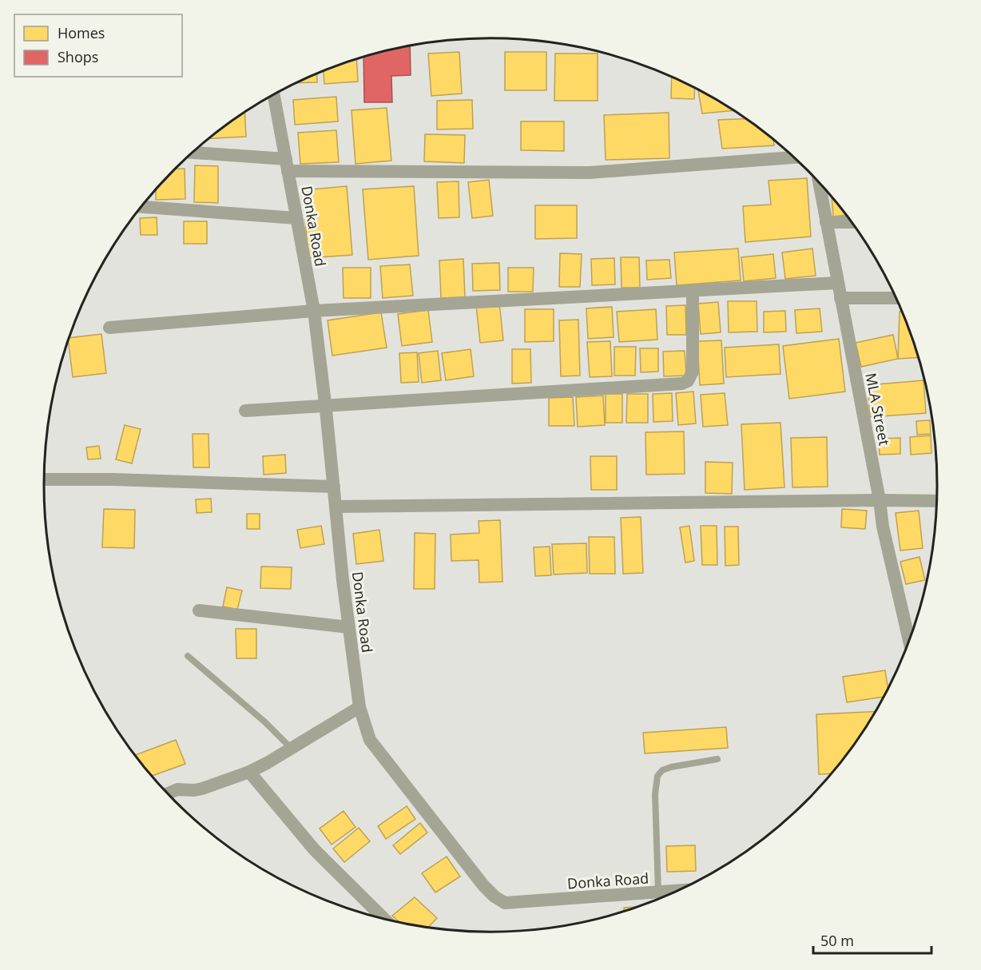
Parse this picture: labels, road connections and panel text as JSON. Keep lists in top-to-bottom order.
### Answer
{
  "streets": {
    "street": ["Donka Road", "MLA Street"]
  },
  "legend": ["Homes", "Shops"],
  "scale_bar": "50 m"
}
